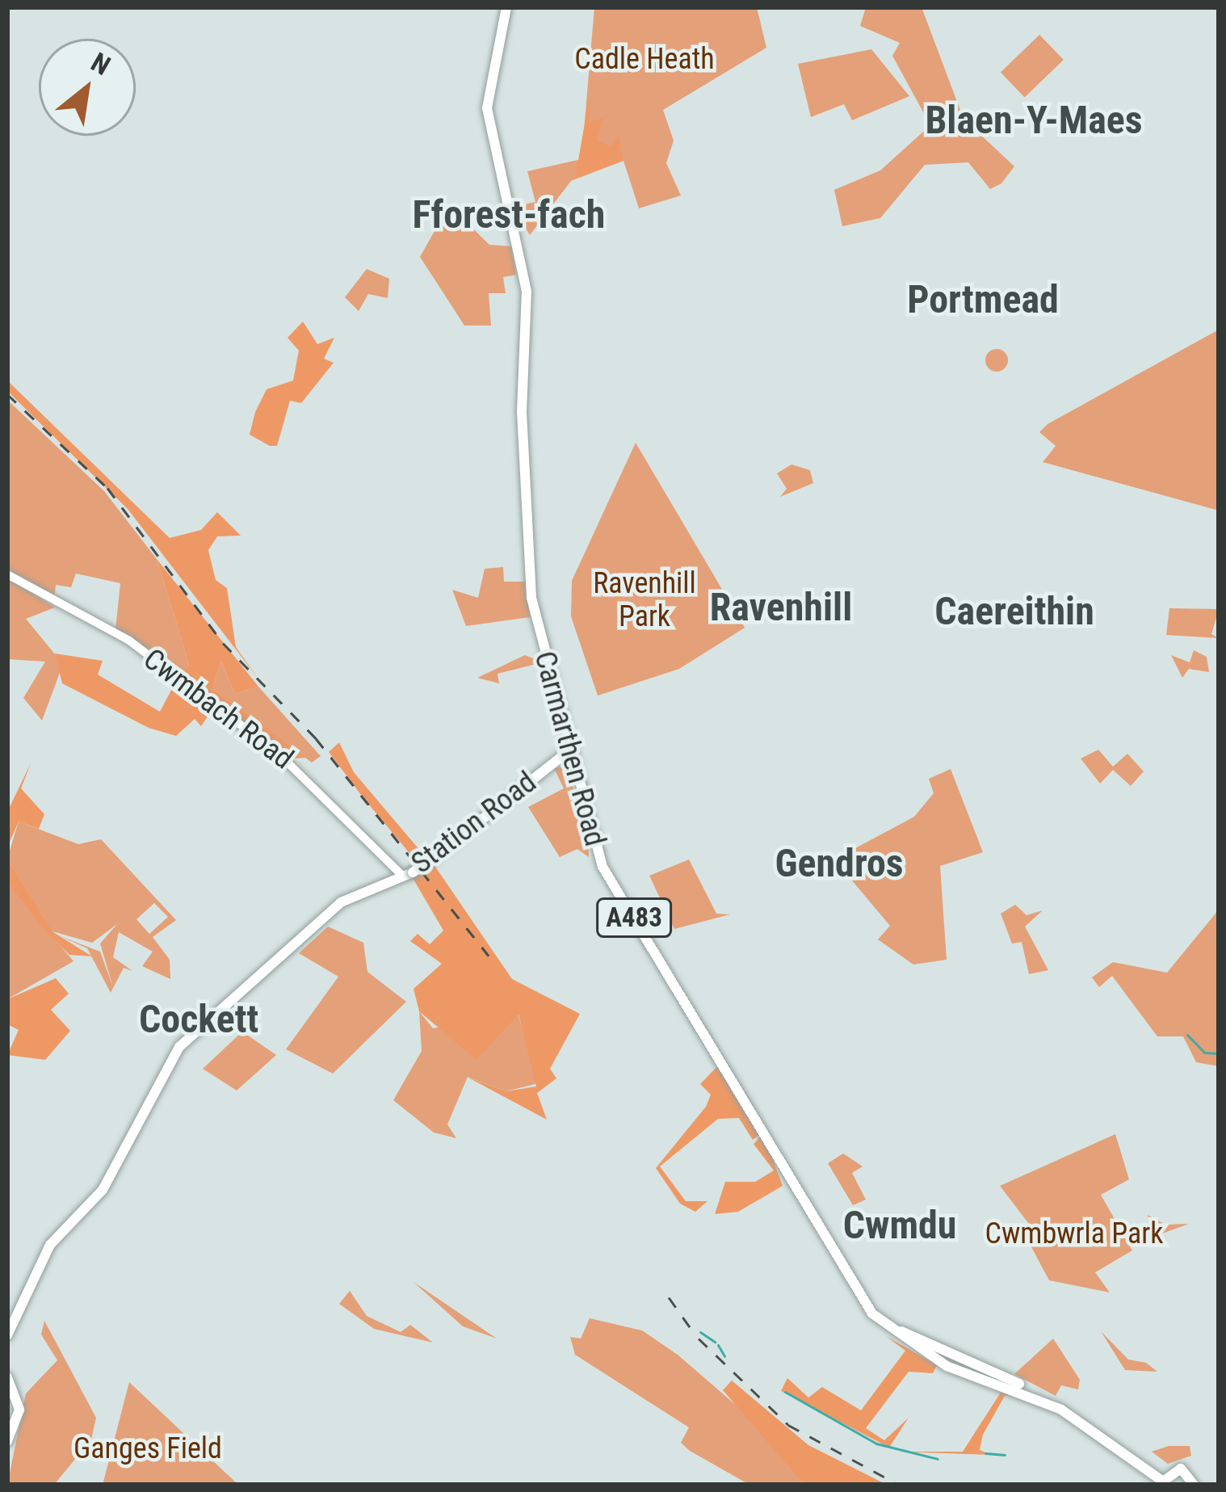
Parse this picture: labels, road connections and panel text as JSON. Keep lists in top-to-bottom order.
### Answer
{
  "streets": {
    "main road": [
      "Cwmbach Road",
      "Carmarthen Road",
      "Station Road",
      "A483"
    ]
  },
  "crossings": [
    ["Cwmbach Road", "Station Road"],
    ["Carmarthen Road", "Station Road"]
  ],
  "districts": [
    "Blaen-Y-Maes",
    "Fforest-fach",
    "Portmead",
    "Ravenhill",
    "Caereithin",
    "Gendros",
    "Cockett",
    "Cwmdu"
  ],
  "parks": [
    "Cadle Heath",
    "Ravenhill Park",
    "Cwmbwrla Park",
    "Ganges Field"
  ],
  "north": "top right"
}
